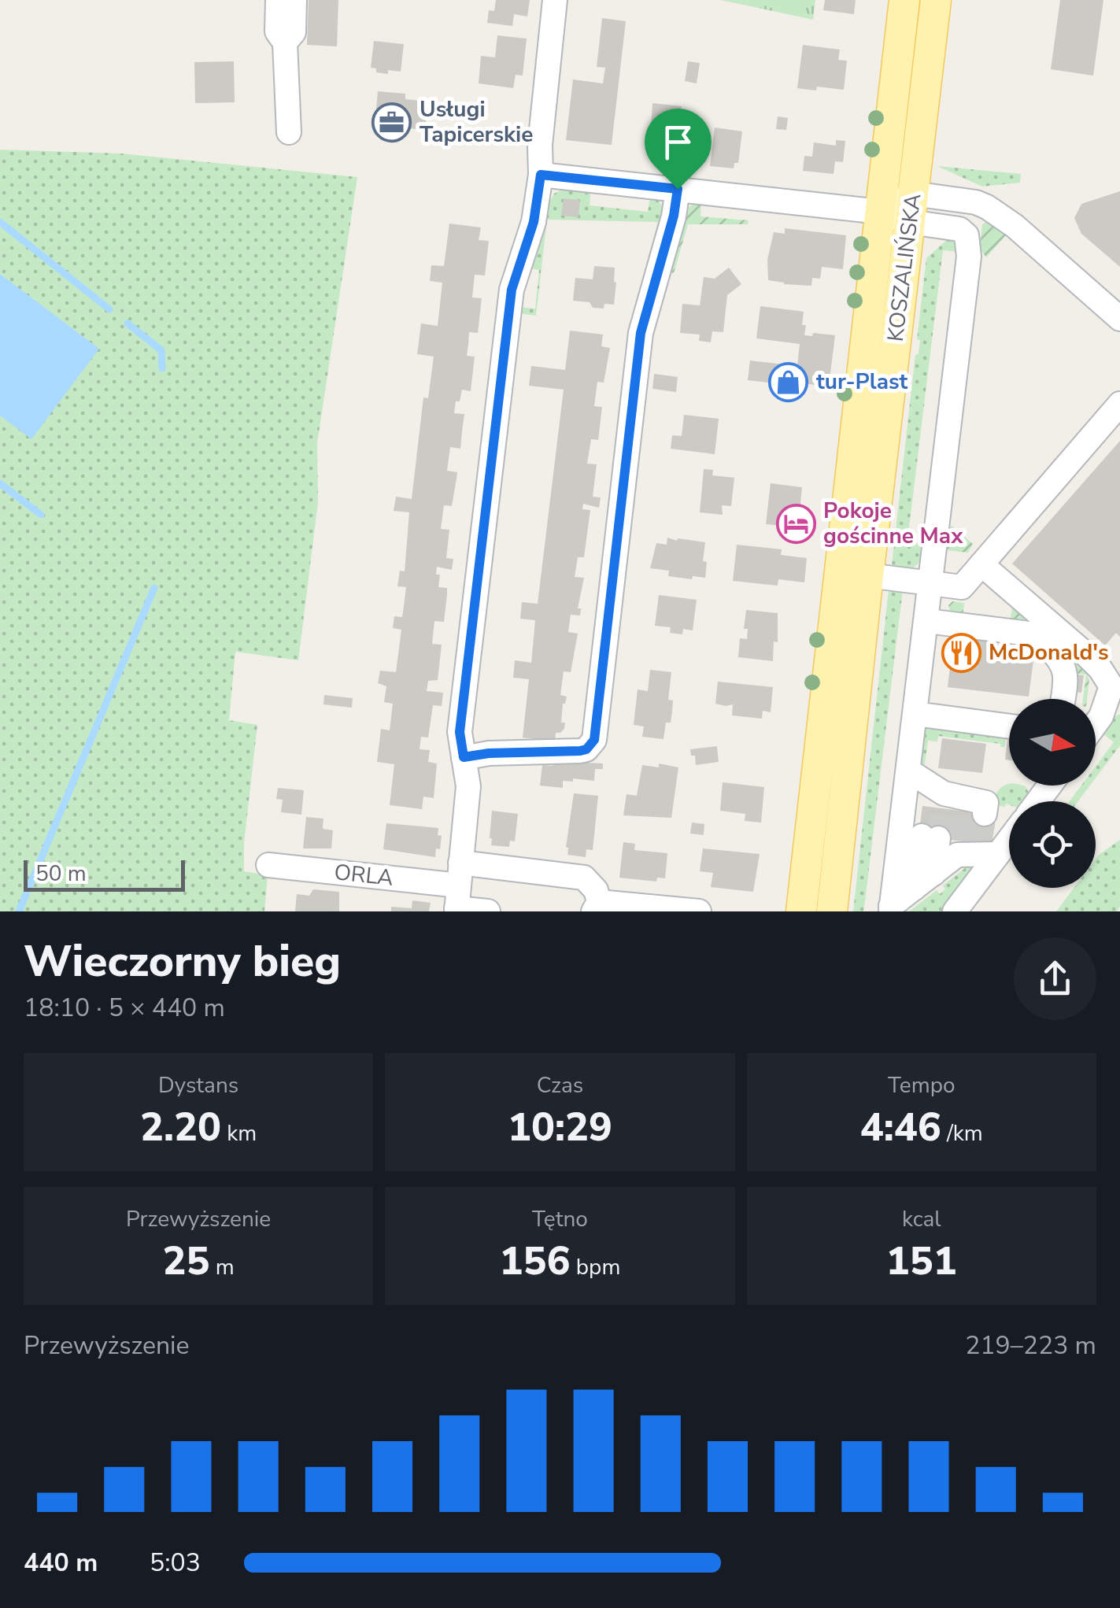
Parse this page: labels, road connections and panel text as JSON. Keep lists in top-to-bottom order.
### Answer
{
  "streets": {
    "main road": ["KOSZALIŃSKA"],
    "street": ["ORLA"]
  },
  "places": {
    "office": ["Usługi Tapicerskie"],
    "shop": ["tur-Plast"],
    "hotel": ["Pokoje gościnne Max"],
    "restaurant": ["McDonald's"]
  },
  "scale_bar": "50 m",
  "north": "right",
  "page": {
    "scale": "50 m",
    "heading": ["Wieczorny bieg", "18:10 · 5 × 440 m"],
    "stats": [
      ["Dystans", "2.20 km"],
      ["Czas", "10:29"],
      ["Tempo", "4:46 /km"],
      ["Przewyższenie", "25 m"],
      ["Tętno", "156 bpm"],
      ["kcal", "151"]
    ],
    "chart": ["Przewyższenie", "219–223 m"],
    "list": [
      {
        "name": "440 m",
        "note": "5:03"
      }
    ]
  }
}
